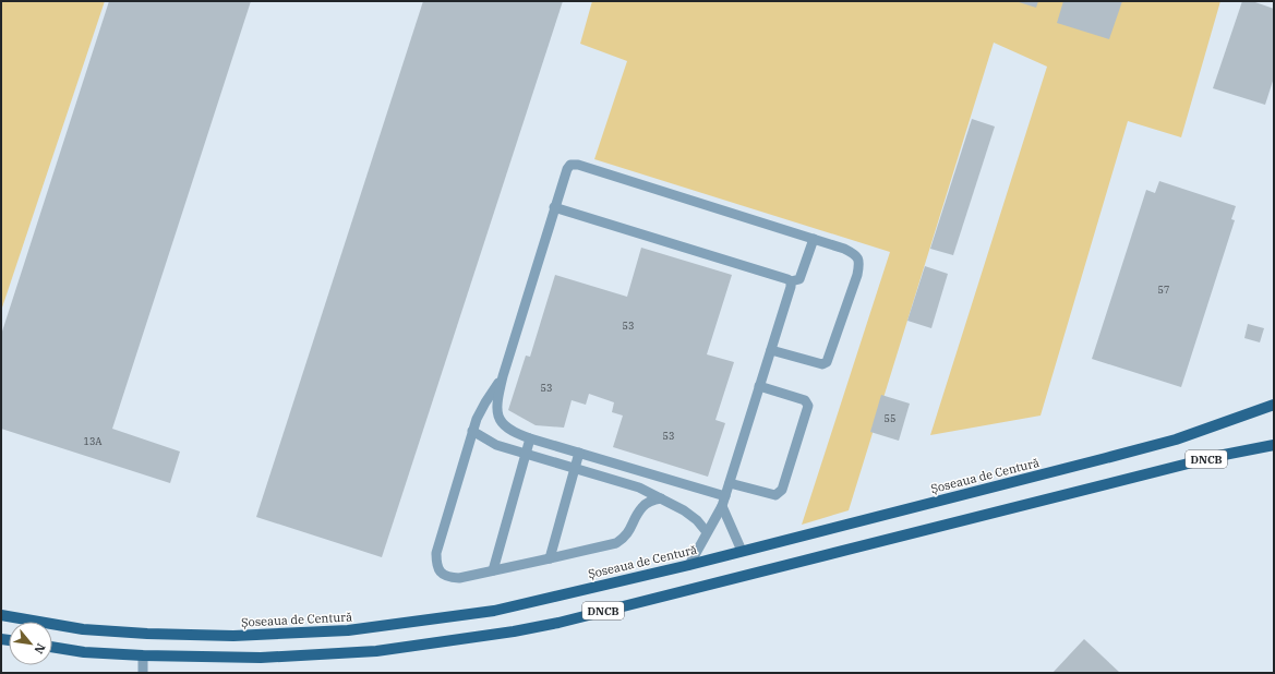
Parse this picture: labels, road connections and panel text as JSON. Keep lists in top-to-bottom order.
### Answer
{
  "streets": {
    "main road": ["DNCB", "Șoseaua de Centură"]
  },
  "house_numbers": [
    "57",
    "53",
    "53",
    "55",
    "53",
    "13A"
  ],
  "north": "bottom right"
}
